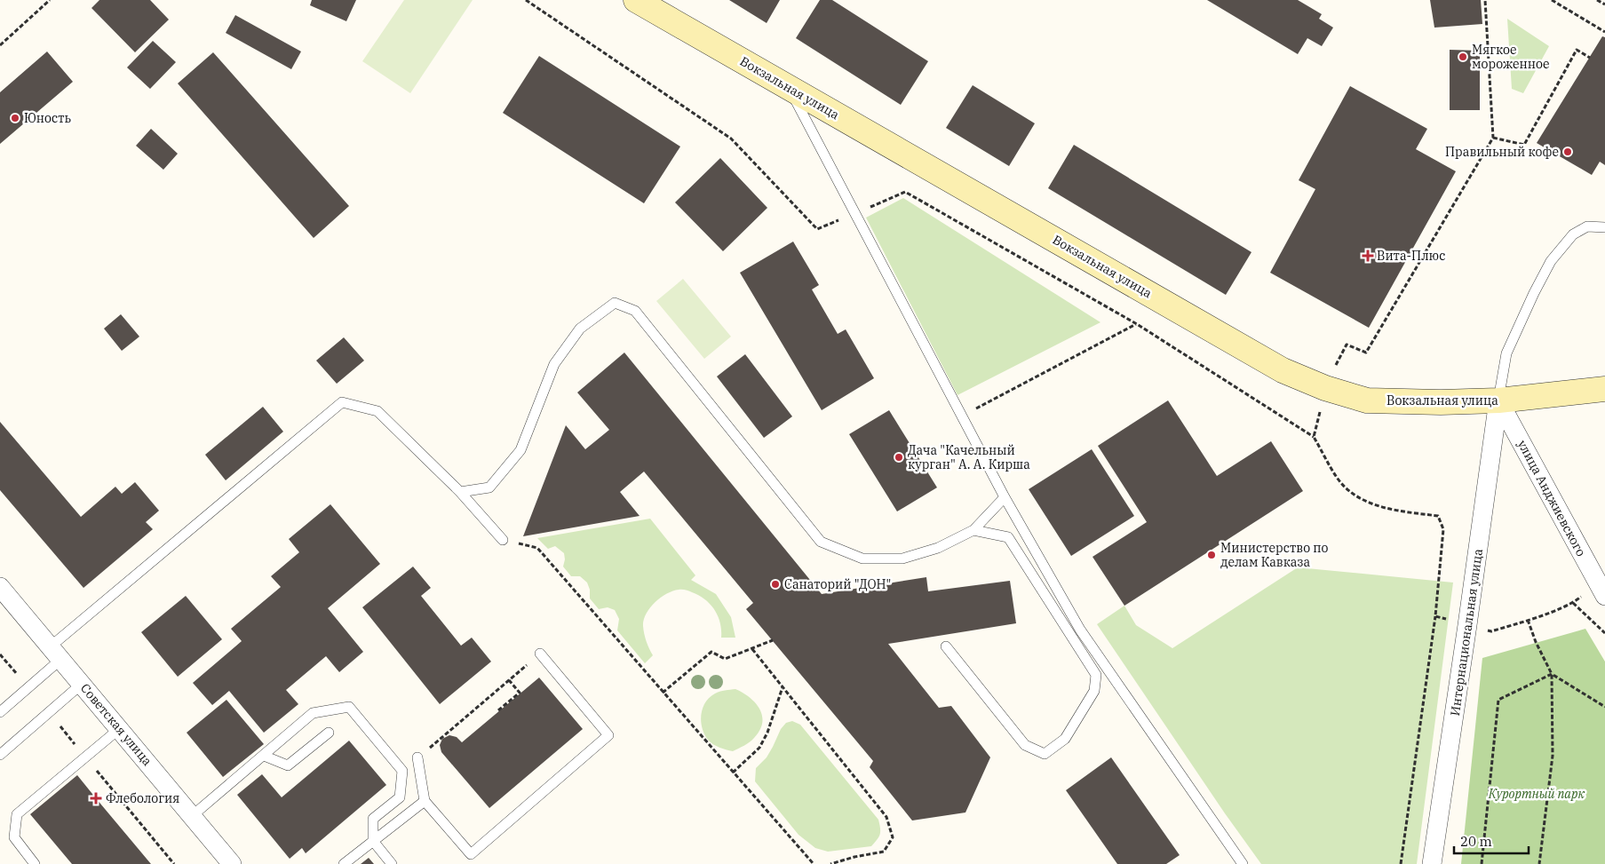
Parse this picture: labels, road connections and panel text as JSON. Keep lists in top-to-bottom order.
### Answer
{
  "streets": {
    "main road": ["Вокзальная улица"],
    "street": ["улица Анджиевского", "Интернациональная улица", "Советская улица"]
  },
  "crossings": [
    ["Вокзальная улица", "улица Анджиевского"],
    ["Вокзальная улица", "Интернациональная улица"],
    ["улица Анджиевского", "Интернациональная улица"]
  ],
  "parks": ["Курортный парк"],
  "places": {
    "other": [
      "Мягкое мороженное",
      "Юность",
      "Правильный кофе",
      "Дача \"Качельный курган\" А. А. Кирша",
      "Министерство по делам Кавказа",
      "Санаторий \"ДОН\""
    ],
    "health": ["Вита-Плюс", "Флебология"]
  },
  "scale_bar": "20 m"
}
